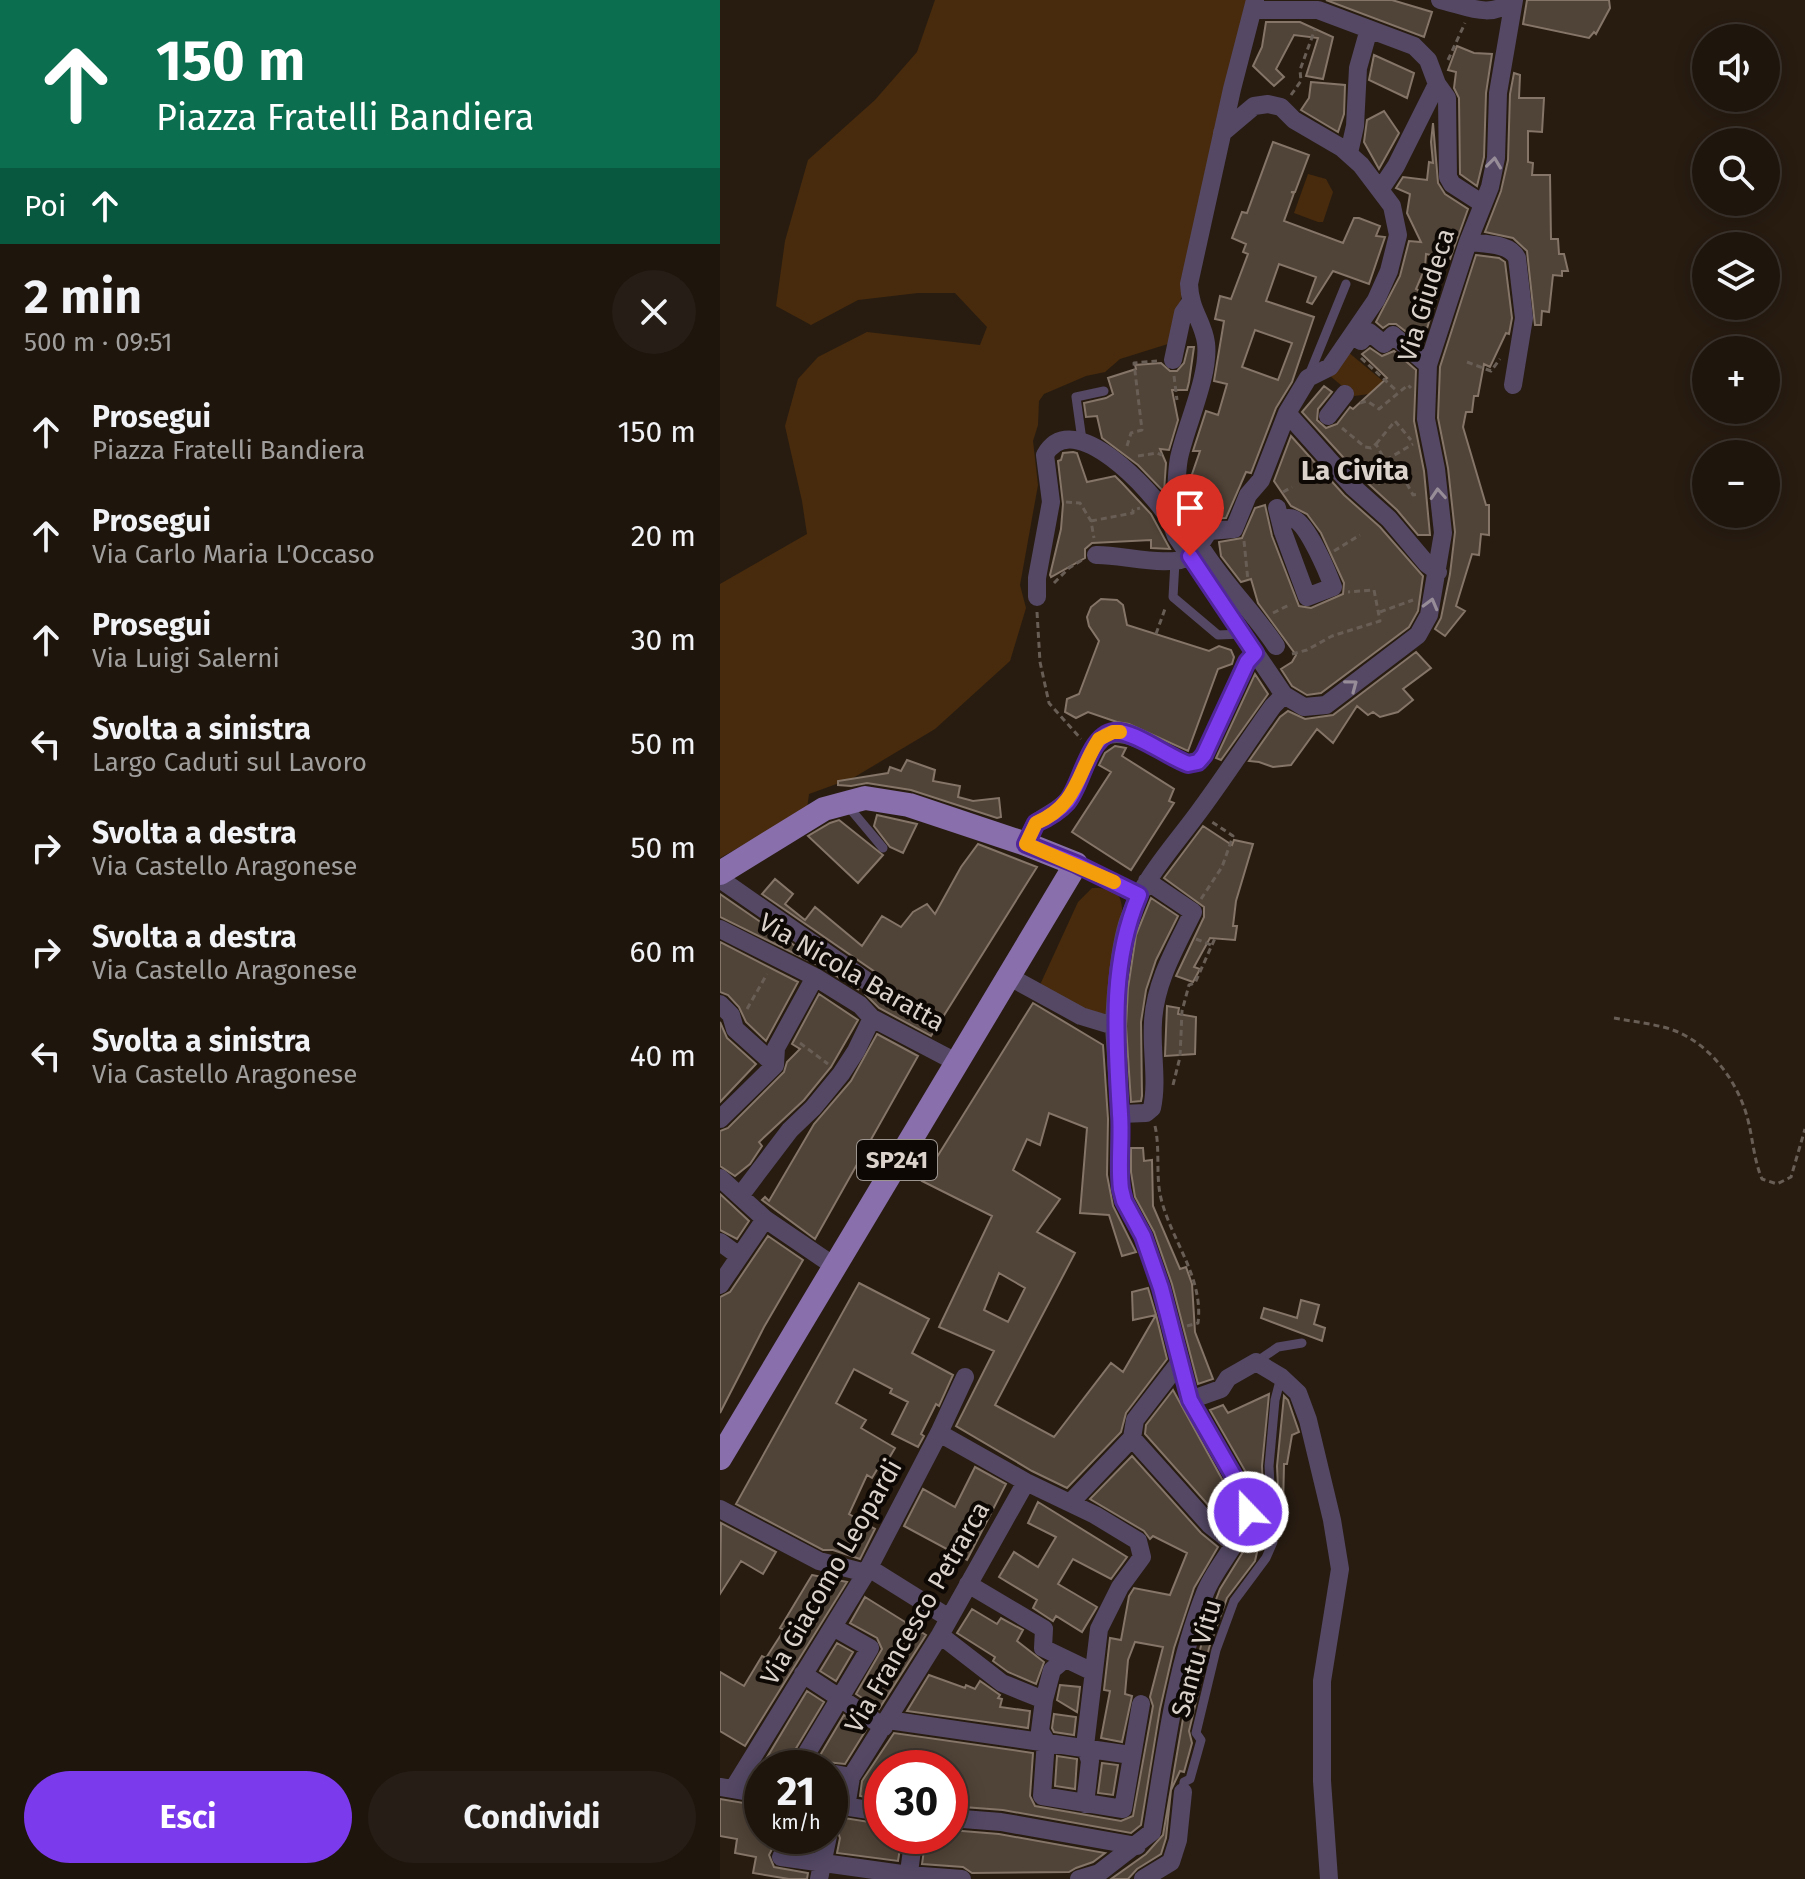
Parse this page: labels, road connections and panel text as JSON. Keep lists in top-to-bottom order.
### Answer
{
  "streets": {
    "main road": ["SP241"],
    "street": [
      "Via Giudeca",
      "Via Nicola Baratta",
      "Via Giacomo Leopardi",
      "Via Francesco Petrarca"
    ],
    "lane": ["Santu Vitu"]
  },
  "crossings": [
    ["Via Nicola Baratta", "SP241"]
  ],
  "districts": ["La Civita"],
  "page": {
    "turn": ["150 m", "Piazza Fratelli Bandiera"],
    "map_buttons": ["+", "−"],
    "then": "Poi",
    "heading": ["2 min", "500 m · 09:51"],
    "list": [
      {
        "name": "Prosegui",
        "note": "Piazza Fratelli Bandiera",
        "value": "150 m"
      },
      {
        "name": "Prosegui",
        "note": "Via Carlo Maria L'Occaso",
        "value": "20 m"
      },
      {
        "name": "Prosegui",
        "note": "Via Luigi Salerni",
        "value": "30 m"
      },
      {
        "name": "Svolta a sinistra",
        "note": "Largo Caduti sul Lavoro",
        "value": "50 m"
      },
      {
        "name": "Svolta a destra",
        "note": "Via Castello Aragonese",
        "value": "50 m"
      },
      {
        "name": "Svolta a destra",
        "note": "Via Castello Aragonese",
        "value": "60 m"
      },
      {
        "name": "Svolta a sinistra",
        "note": "Via Castello Aragonese",
        "value": "40 m"
      }
    ],
    "speed": "21 km/h",
    "limit": "30",
    "buttons": ["Esci", "Condividi"]
  }
}
